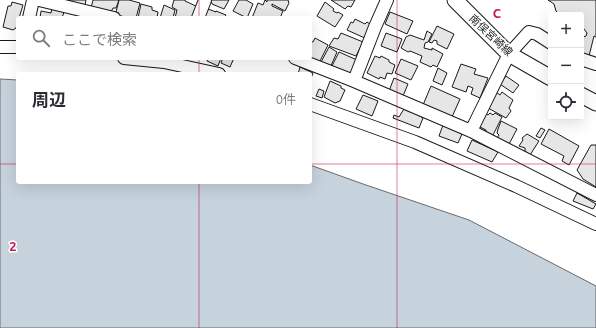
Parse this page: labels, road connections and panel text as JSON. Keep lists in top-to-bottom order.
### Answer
{
  "streets": {
    "main road": ["南俣宮崎線"]
  },
  "page": {
    "map_buttons": ["+", "−"],
    "search": "ここで検索",
    "heading": ["周辺", "0件"]
  },
  "grid": {
    "columns": ["C"],
    "rows": ["2"]
  }
}
